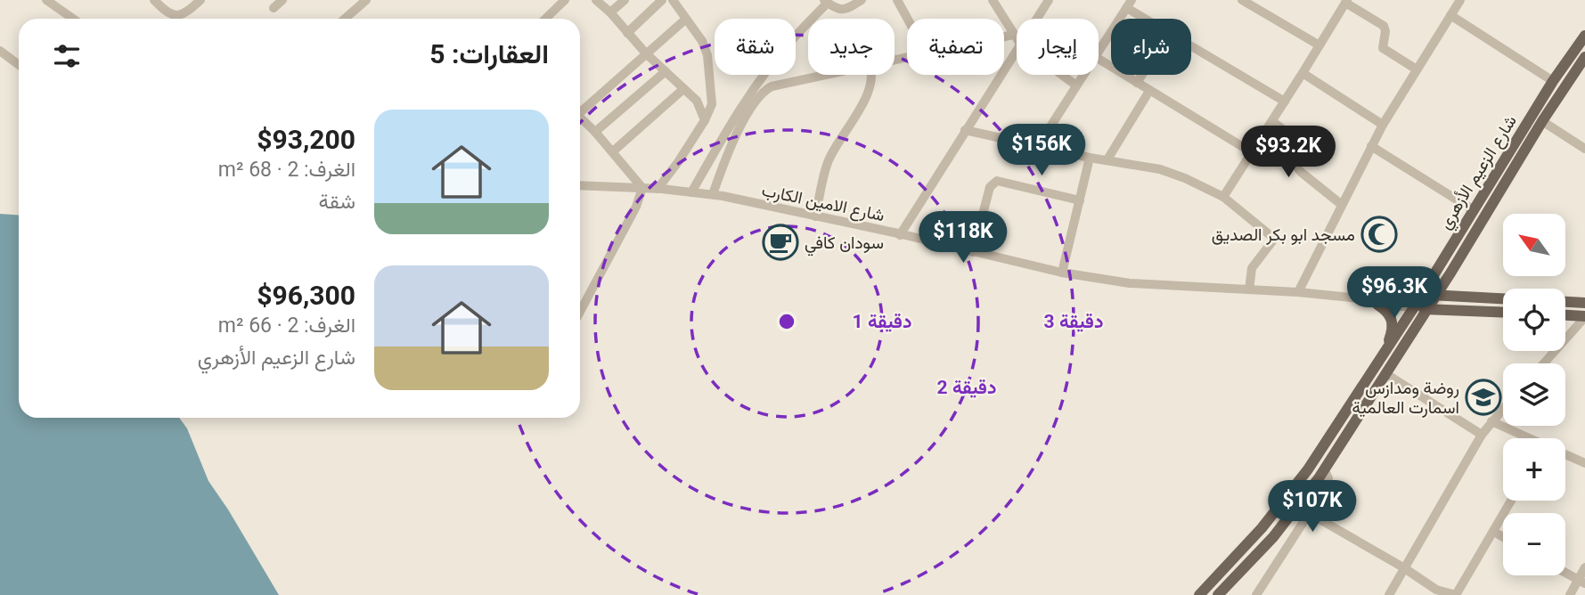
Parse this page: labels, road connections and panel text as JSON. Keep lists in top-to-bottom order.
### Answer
{
  "streets": {
    "main road": ["شارع الزعيم الأزهري"],
    "street": ["شارع الامين الكارب"]
  },
  "crossings": [
    ["شارع الزعيم الأزهري", "شارع الامين الكارب"]
  ],
  "places": {
    "mosque": ["مسجد ابو بكر الصديق"],
    "cafe": ["سودان كافي"],
    "school or university": ["روضة ومدازس اسمارت العالمية"]
  },
  "north": "top left",
  "page": {
    "chip": [
      "شراء",
      "إيجار",
      "تصفية",
      "جديد",
      "شقة"
    ],
    "heading": "العقارات: 5",
    "list": [
      {
        "name": "$93,200",
        "note": "الغرف: 2 · 68 m² · شقة"
      },
      {
        "name": "$96,300",
        "note": "الغرف: 2 · 66 m² · شارع الزعيم الأزهري"
      }
    ],
    "price": [
      "$156K",
      "$93.2K",
      "$118K",
      "$96.3K",
      "$107K"
    ],
    "map_buttons": ["+", "−"]
  },
  "rings": ["1 دقيقة", "3 دقيقة", "2 دقيقة"]
}
